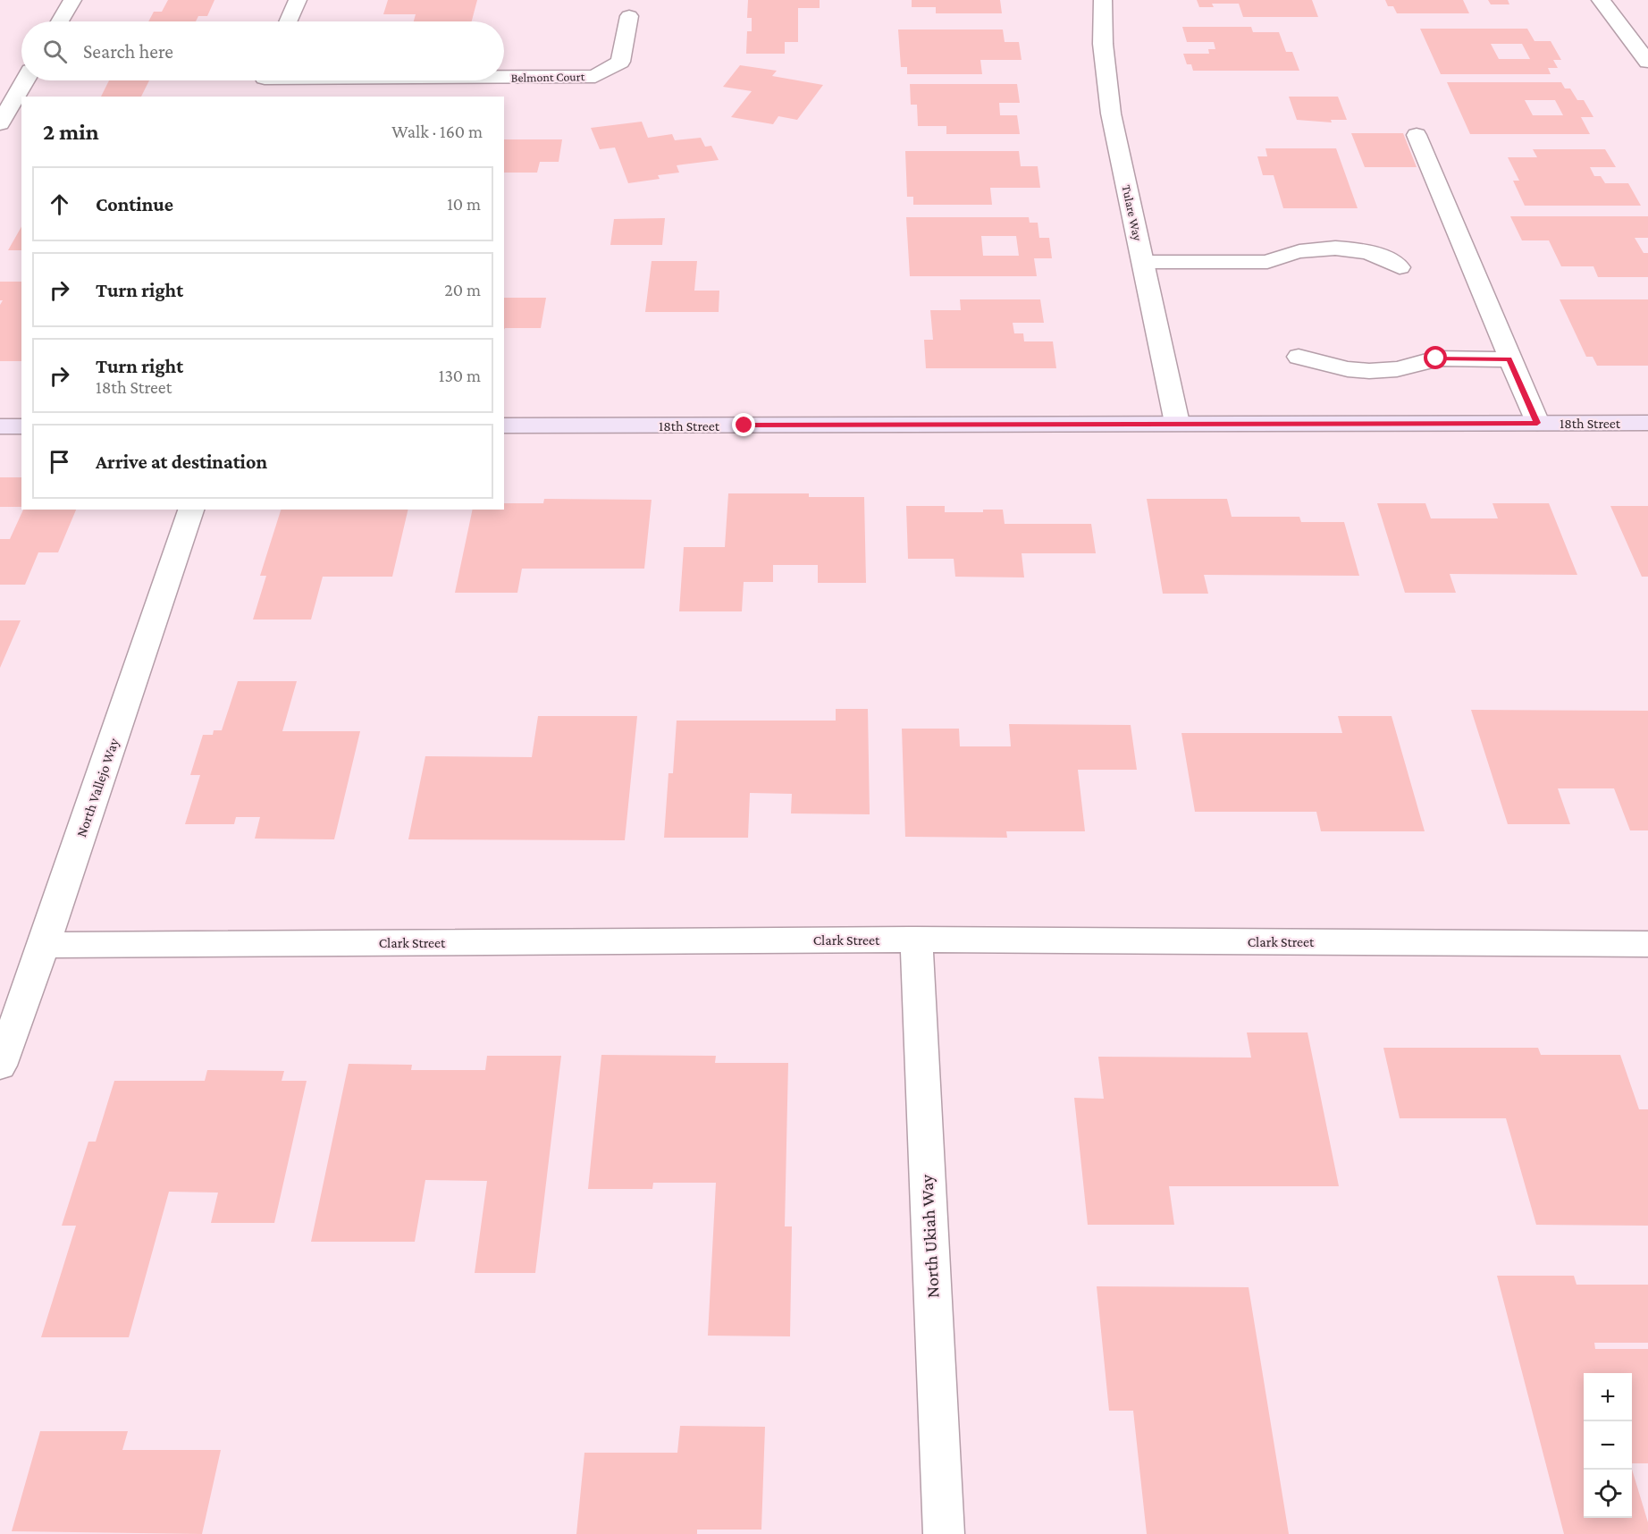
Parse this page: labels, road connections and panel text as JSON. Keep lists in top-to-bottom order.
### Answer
{
  "streets": {
    "main road": ["18th Street"],
    "street": [
      "Belmont Court",
      "Tulare Way",
      "North Vallejo Way",
      "Clark Street",
      "North Ukiah Way"
    ]
  },
  "crossings": [
    ["Tulare Way", "18th Street"],
    ["North Vallejo Way", "Clark Street"],
    ["Clark Street", "North Ukiah Way"]
  ],
  "page": {
    "search": "Search here",
    "heading": ["2 min", "Walk · 160 m"],
    "list": [
      ["Continue", "10 m"],
      ["Turn right", "20 m"],
      ["Turn right", "18th Street", "130 m"],
      "Arrive at destination"
    ],
    "map_buttons": ["+", "−"]
  }
}
